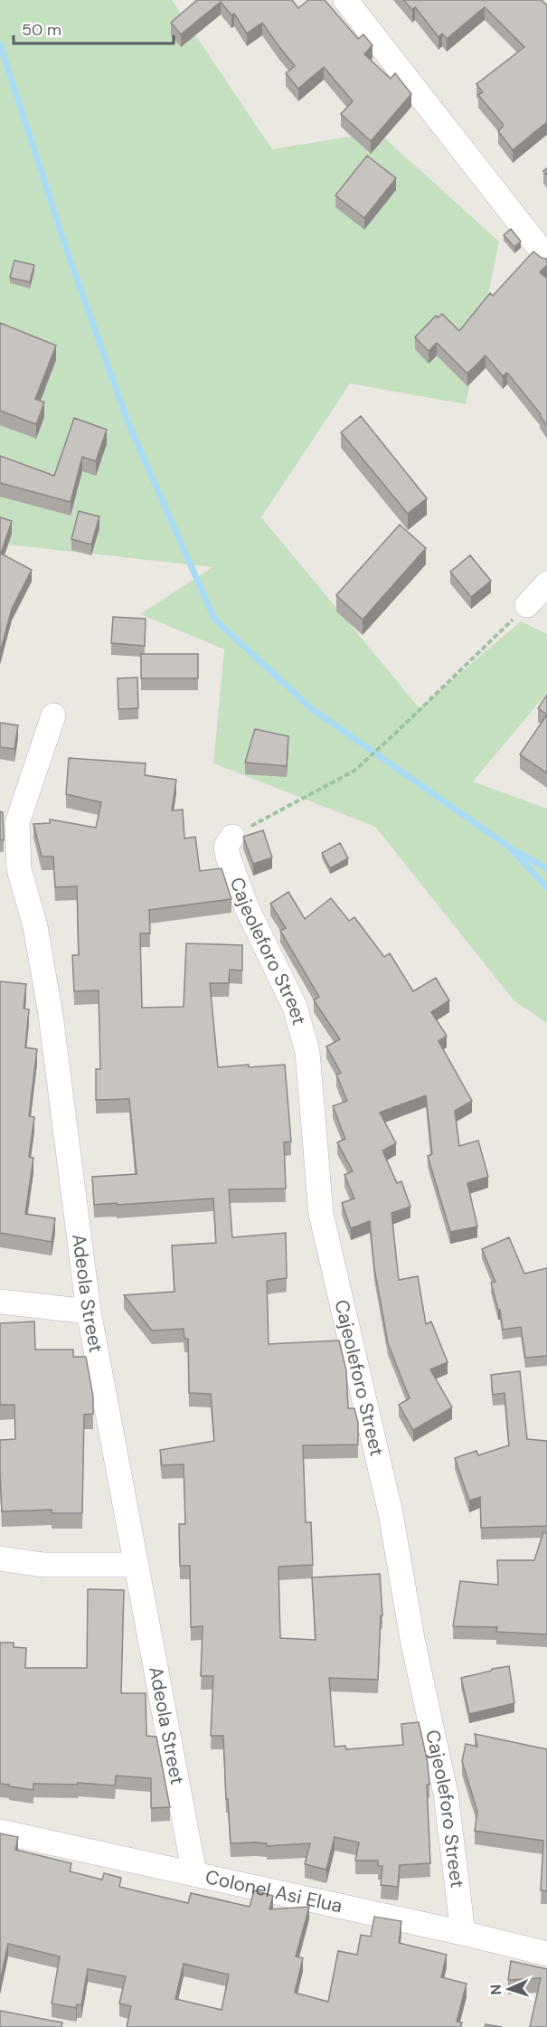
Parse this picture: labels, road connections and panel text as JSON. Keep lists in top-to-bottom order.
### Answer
{
  "streets": {
    "street": ["Cajeoleforo Street", "Adeola Street", "Colonel Asi Elua"]
  },
  "crossings": [
    ["Cajeoleforo Street", "Colonel Asi Elua"],
    ["Adeola Street", "Colonel Asi Elua"]
  ],
  "scale_bar": "50 m",
  "north": "left"
}
